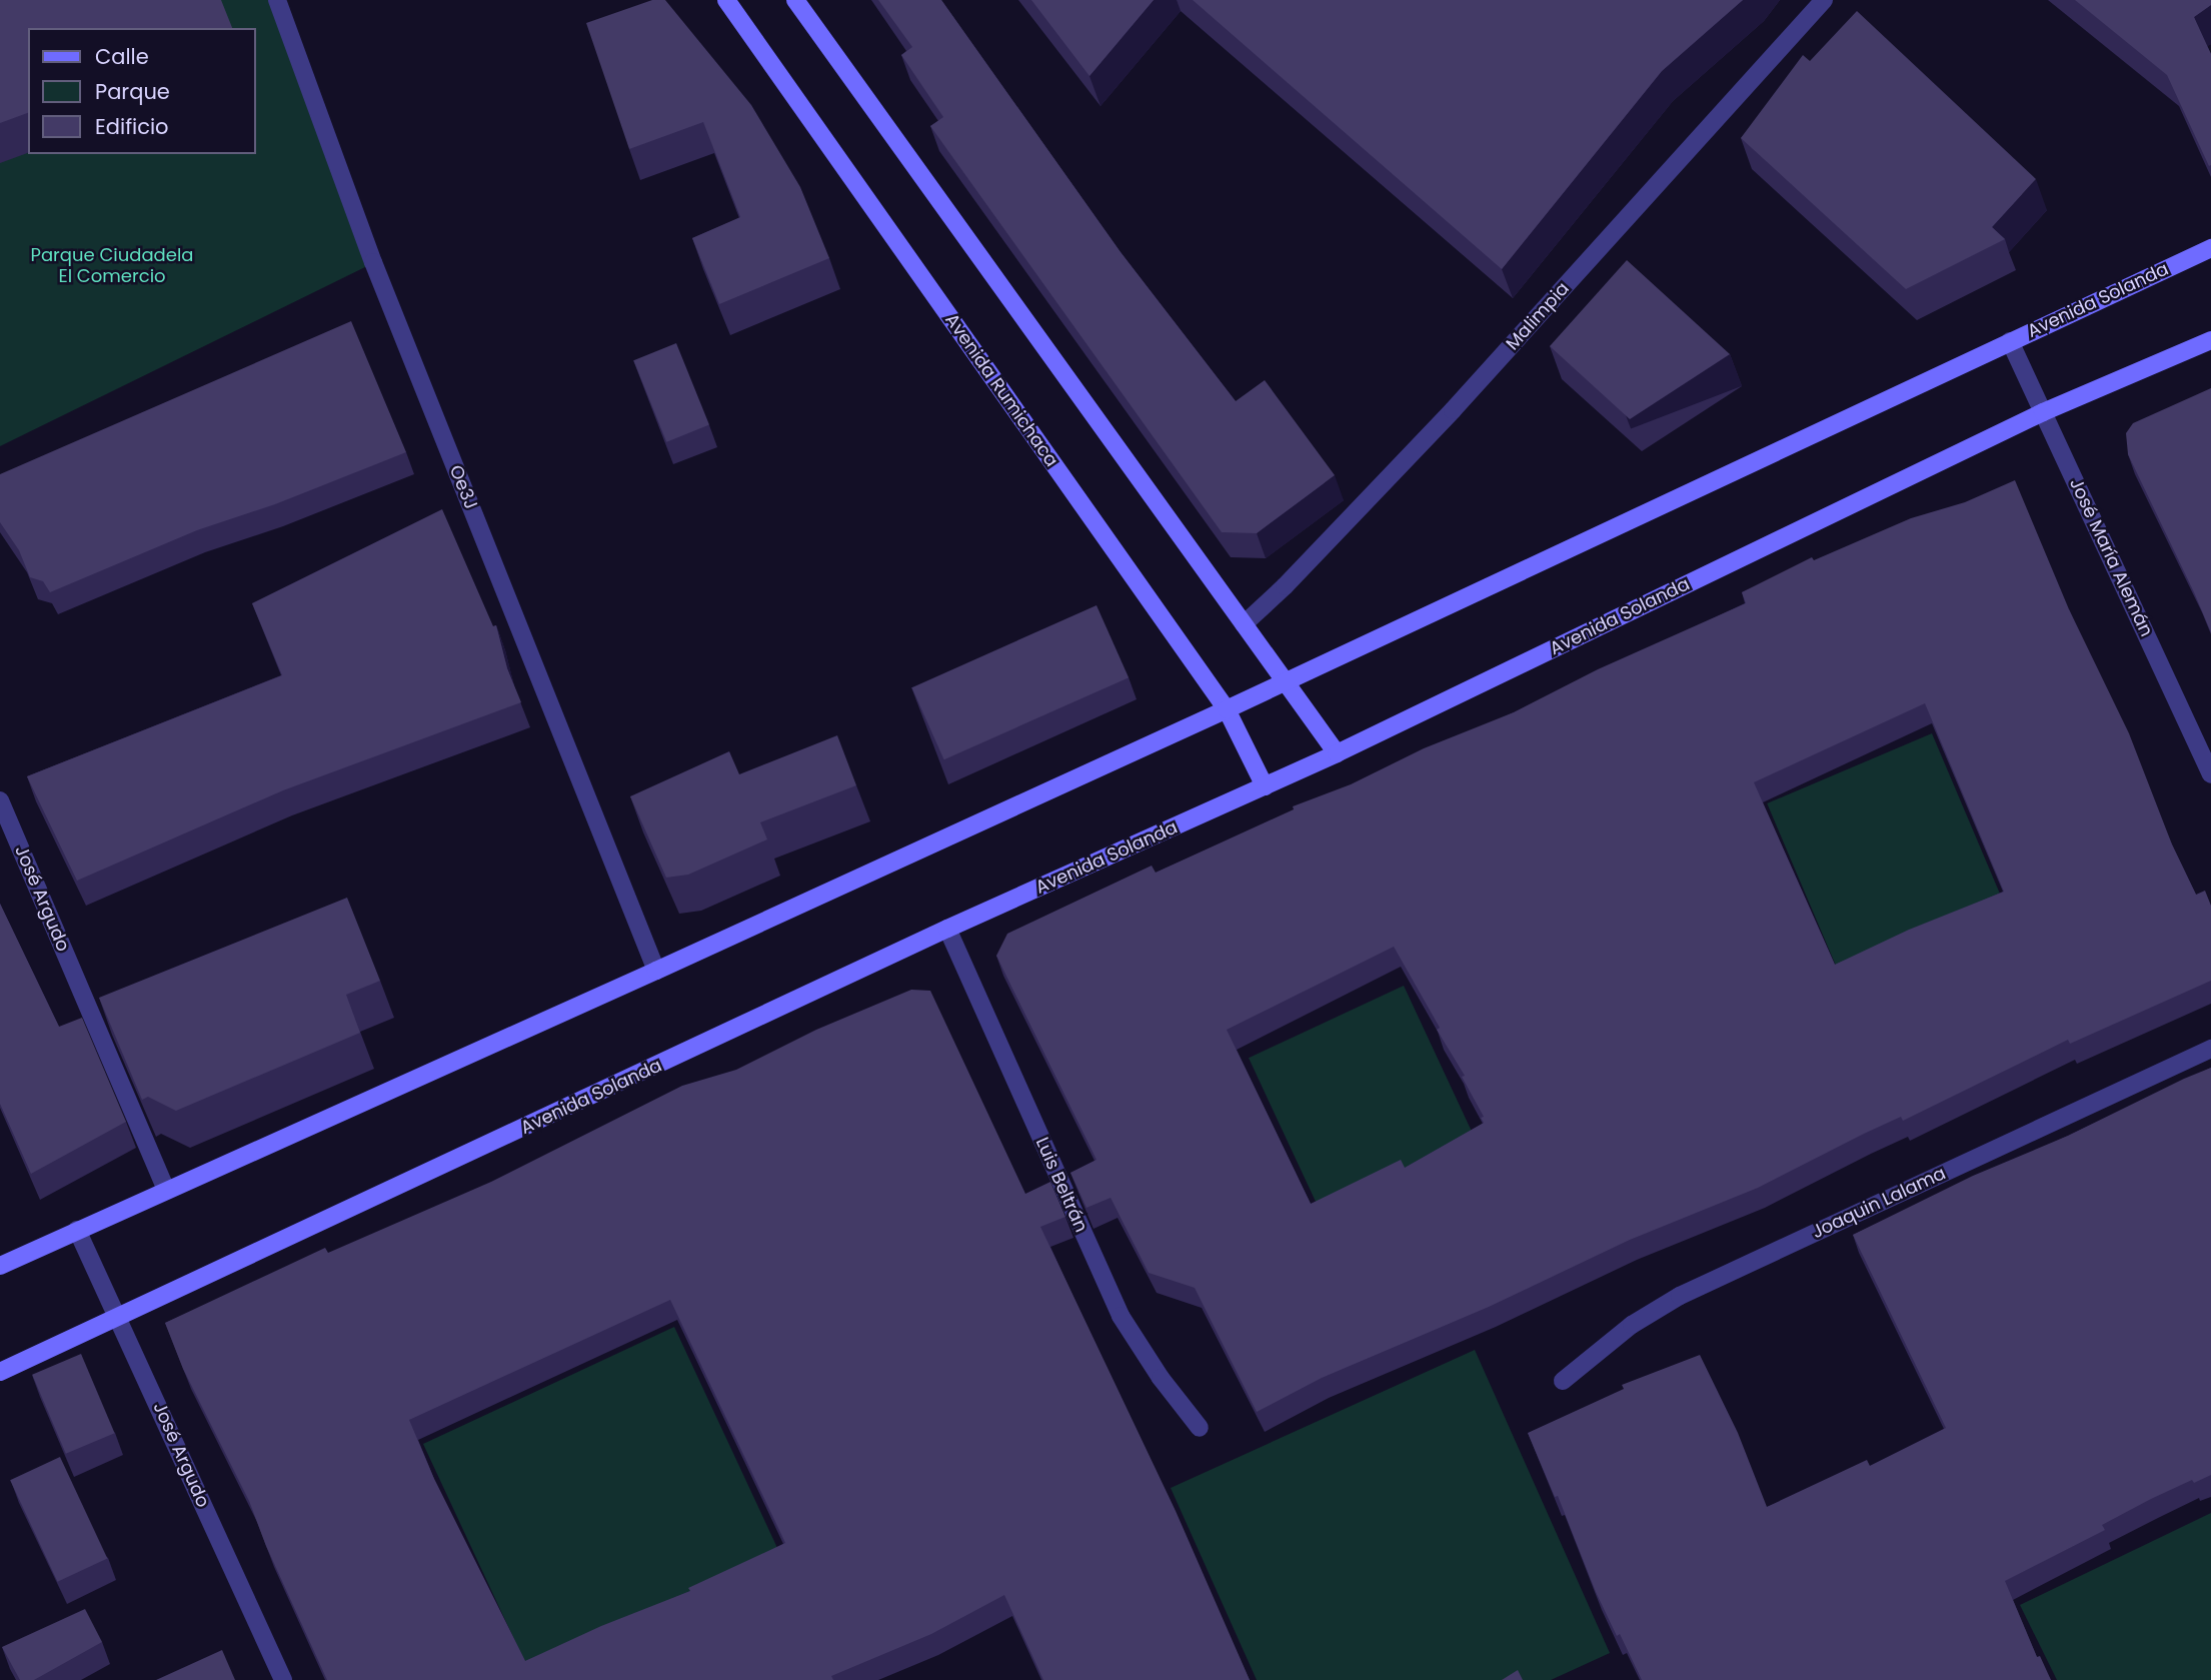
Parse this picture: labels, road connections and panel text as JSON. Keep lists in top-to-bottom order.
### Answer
{
  "streets": {
    "street": [
      "Avenida Solanda",
      "Malimpia",
      "Avenida Rumichaca",
      "Oe3J",
      "José María Alemán",
      "José Argudo",
      "Luis Beltrán",
      "Joaquin Lalama"
    ]
  },
  "crossings": [
    ["Avenida Solanda", "Avenida Rumichaca"],
    ["Avenida Solanda", "Oe3J"],
    ["Avenida Solanda", "José María Alemán"],
    ["Avenida Solanda", "José Argudo"],
    ["Avenida Solanda", "Luis Beltrán"]
  ],
  "parks": ["Parque Ciudadela El Comercio"],
  "legend": ["Calle", "Parque", "Edificio"]
}
